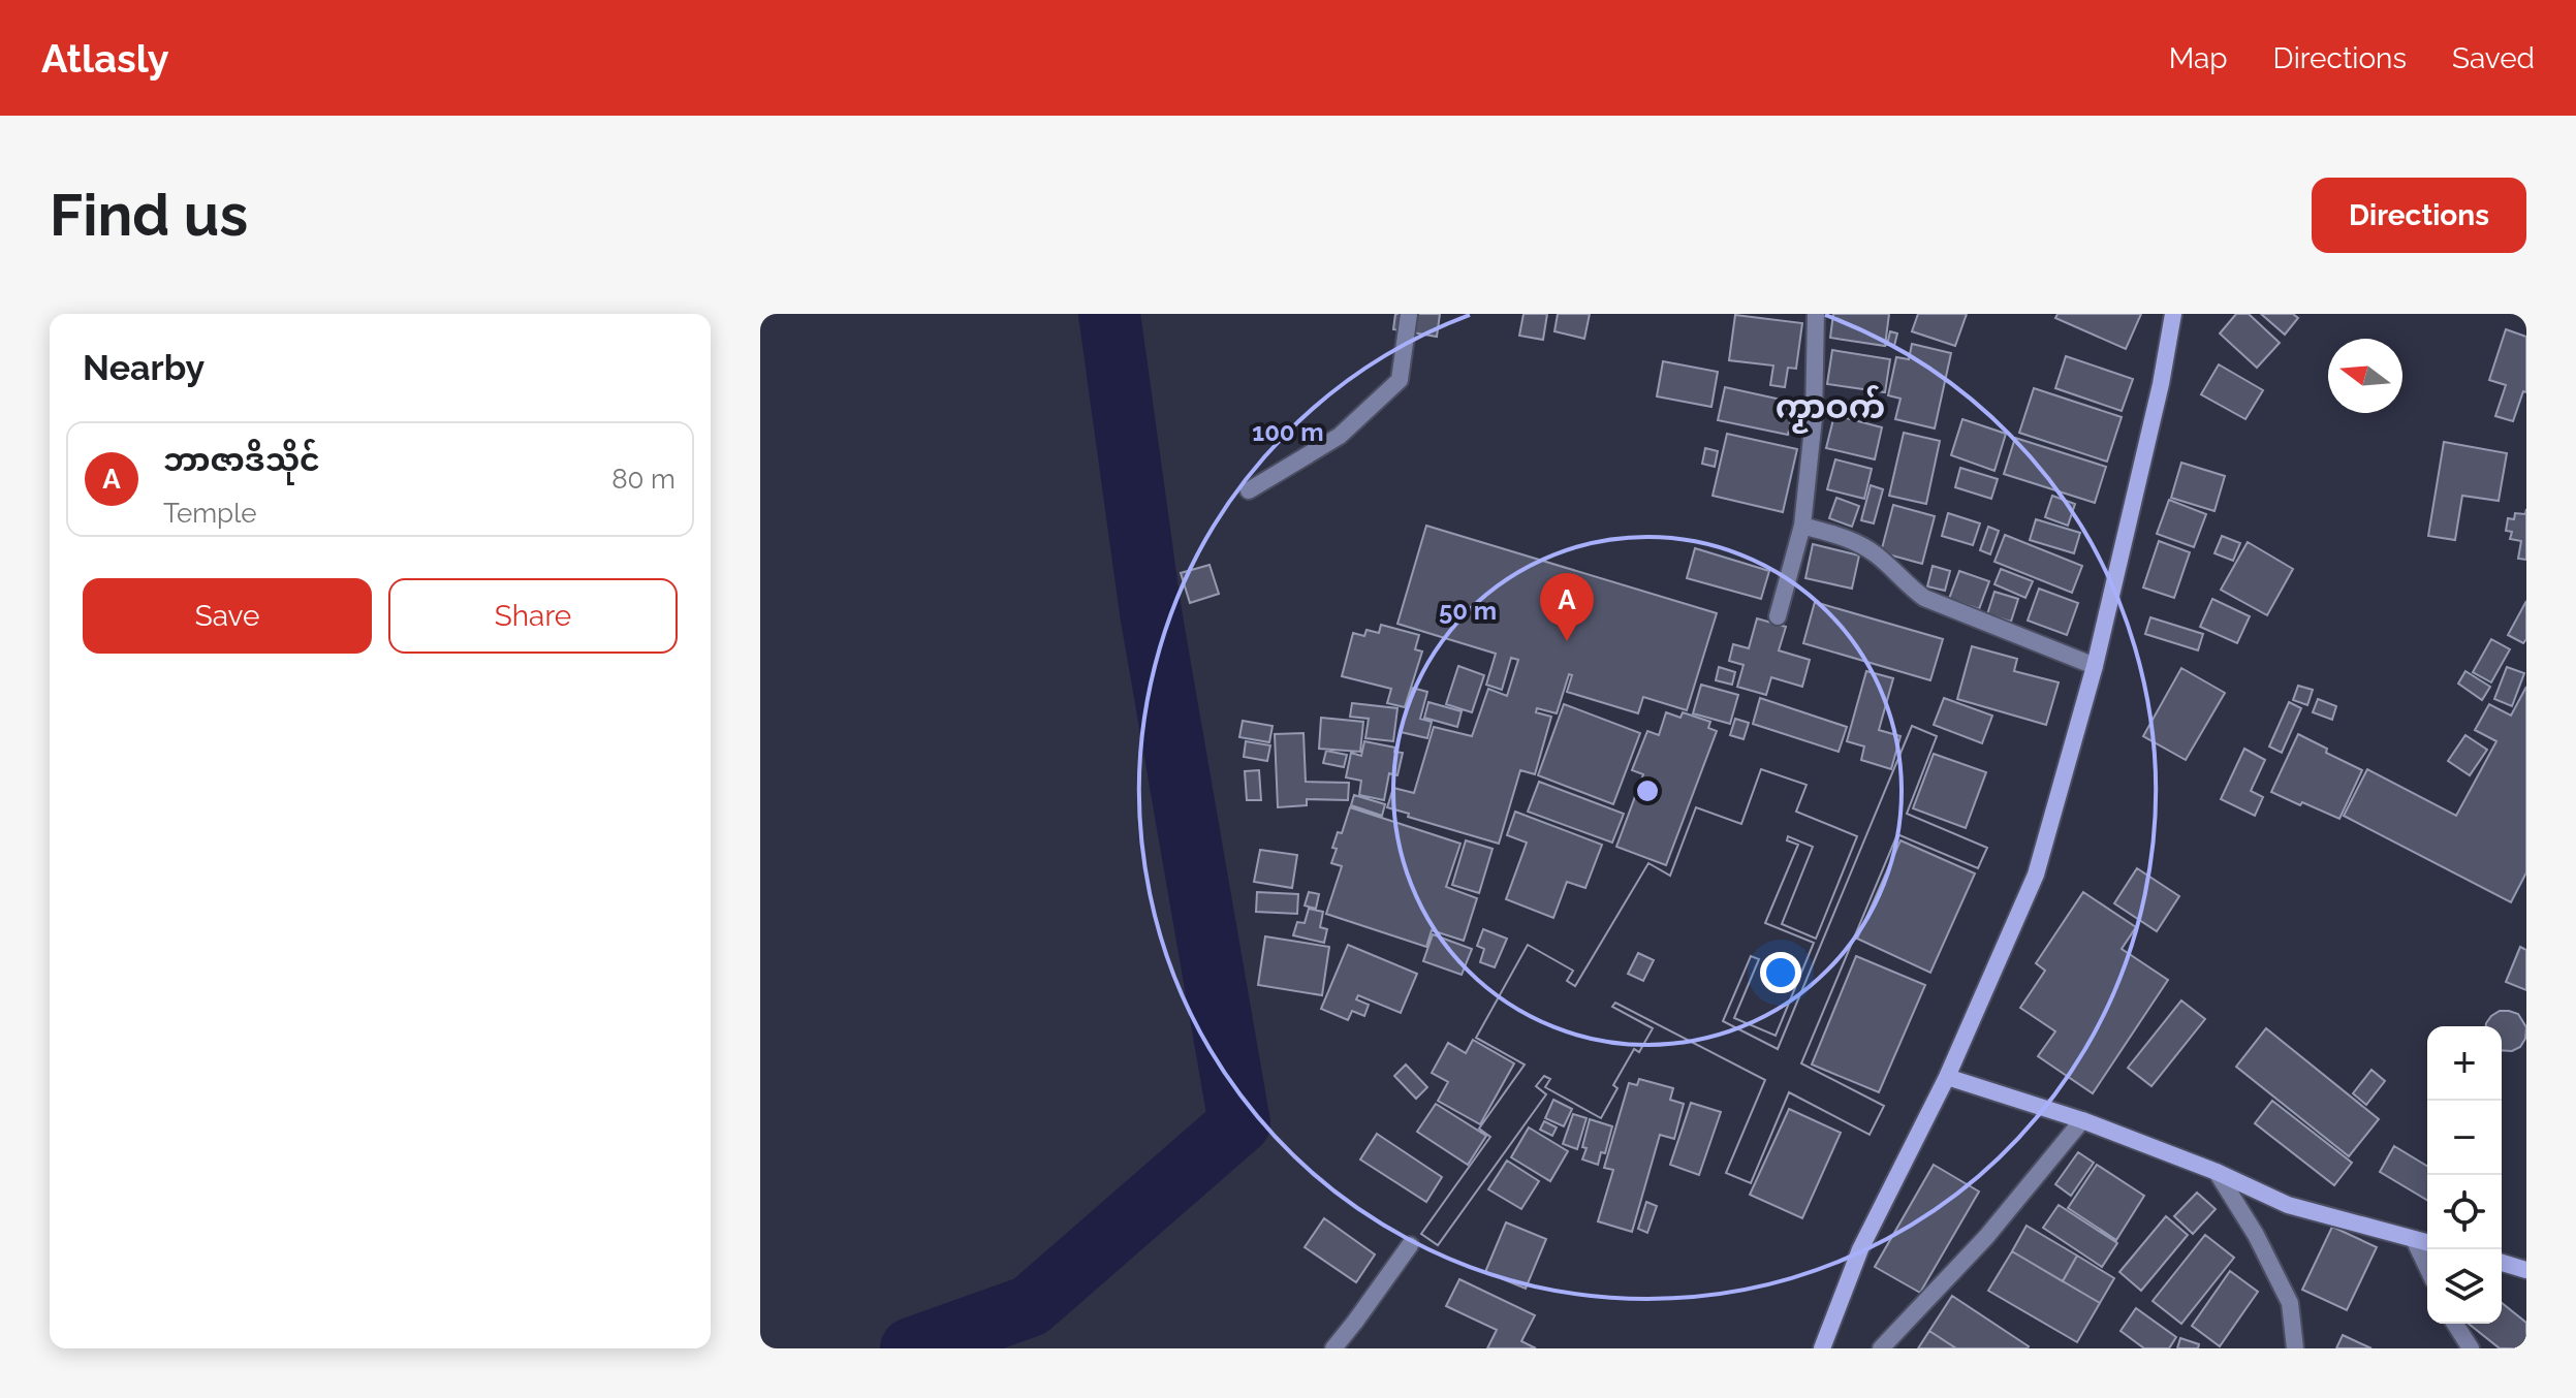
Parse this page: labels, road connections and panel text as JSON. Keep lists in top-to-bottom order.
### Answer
{
  "districts": ["ကၟာဝက်"],
  "north": "left",
  "page": {
    "header": "Atlasly",
    "nav": ["Map", "Directions", "Saved"],
    "buttons": [
      "Directions",
      ["Save", "Share"]
    ],
    "title": "Find us",
    "heading": "Nearby",
    "list": [
      {
        "mark": "A",
        "name": "ဘာဇာဒိသိုင်",
        "note": "Temple",
        "value": "80 m"
      }
    ],
    "pins": "A",
    "map_buttons": ["+", "−"]
  },
  "rings": ["100 m", "50 m"]
}
